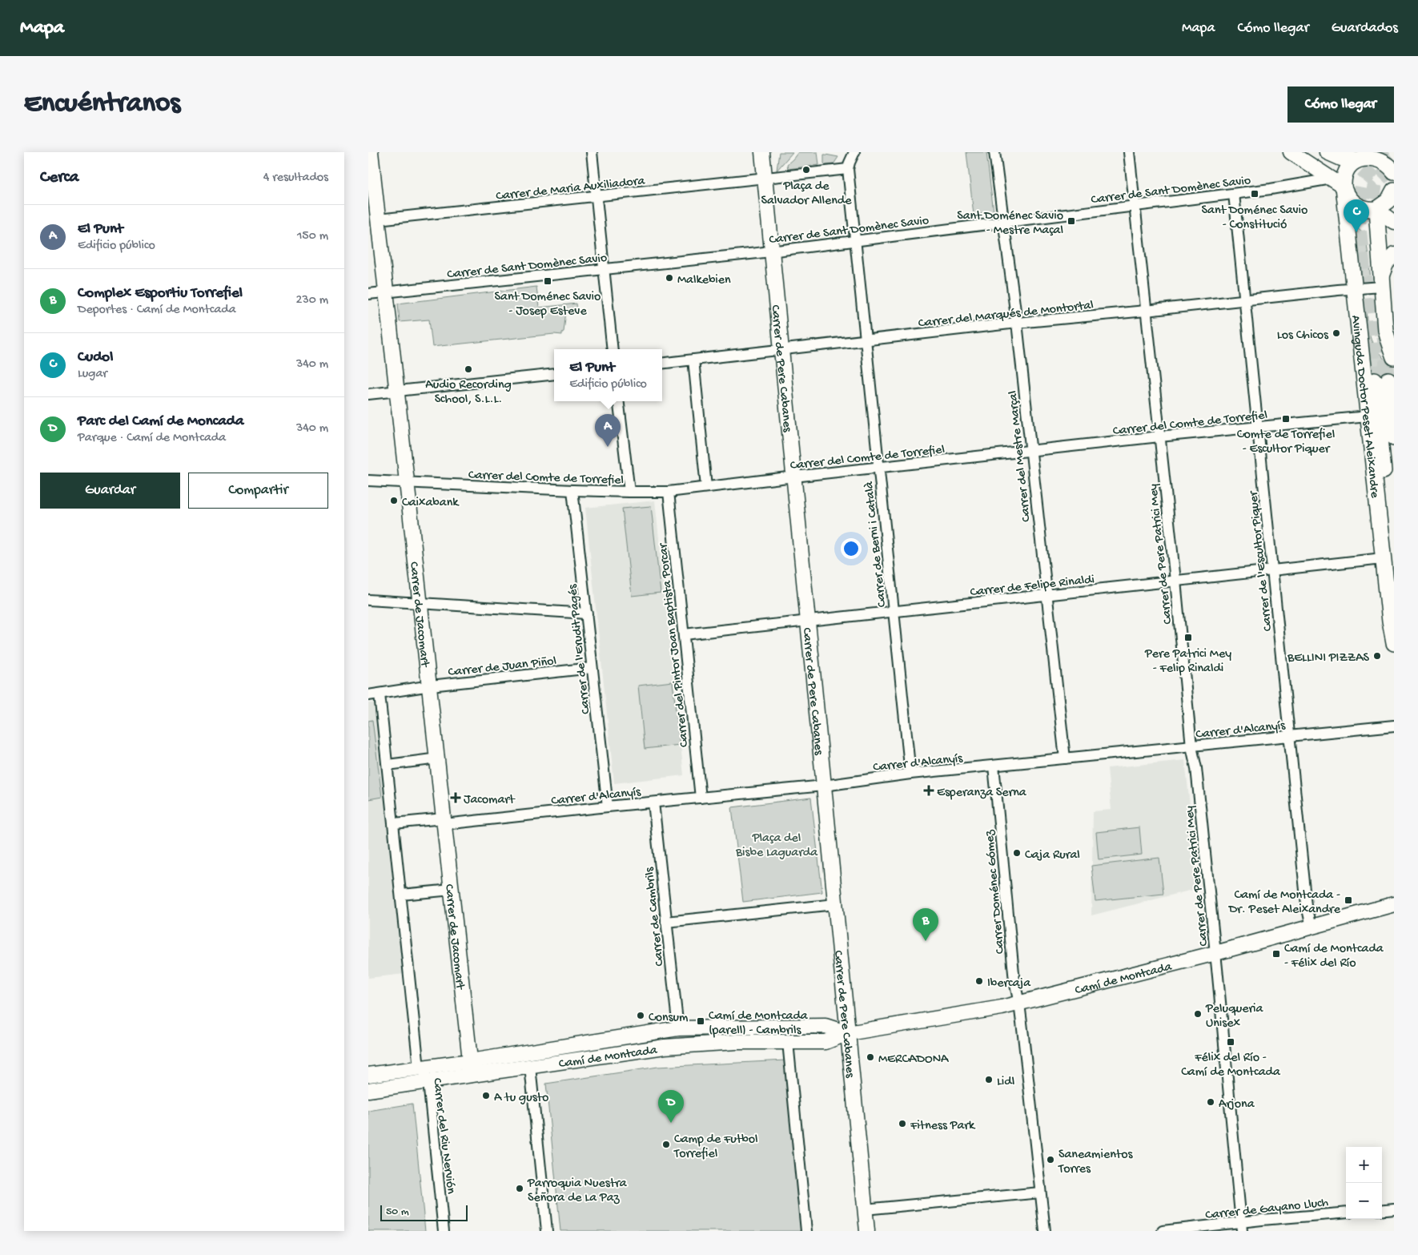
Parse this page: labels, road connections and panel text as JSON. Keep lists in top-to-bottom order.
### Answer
{
  "streets": {
    "main road": ["Avinguda Doctor Peset Aleixandre"],
    "street": [
      "Carrer de Maria Auxiliadora",
      "Carrer de Sant Domènec Savio",
      "Carrer del Marqués de Montortal",
      "Carrer de Pere Cabanes",
      "Carrer del Comte de Torrefiel",
      "Carrer del Mestre Marçal",
      "Carrer de Berni i Català",
      "Carrer de Pere Patrici Mey",
      "Carrer de l'Escultor Piquer",
      "Carrer de Felipe Rinaldi",
      "Carrer de Jacomart",
      "Carrer del Pintor Joan Baptista Porcar",
      "Carrer de l'Erudit Pagés",
      "Carrer de Juan Piñol",
      "Carrer d'Alcanyís",
      "Carrer Doménec Gómez",
      "Carrer de Cambrils",
      "Camí de Montcada",
      "Carrer del Riu Nervión",
      "Carrer de Gayano Lluch"
    ]
  },
  "crossings": [
    ["Carrer de Maria Auxiliadora", "Carrer de Pere Cabanes"],
    ["Carrer de Maria Auxiliadora", "Carrer de Jacomart"],
    ["Carrer de Sant Domènec Savio", "Carrer de Pere Cabanes"],
    ["Carrer de Sant Domènec Savio", "Avinguda Doctor Peset Aleixandre"],
    ["Carrer de Sant Domènec Savio", "Carrer del Mestre Marçal"],
    ["Carrer de Sant Domènec Savio", "Carrer de Berni i Català"],
    ["Carrer de Sant Domènec Savio", "Carrer de Pere Patrici Mey"],
    ["Carrer de Sant Domènec Savio", "Carrer de l'Escultor Piquer"],
    ["Carrer de Sant Domènec Savio", "Carrer de Jacomart"],
    ["Carrer del Marqués de Montortal", "Carrer de Pere Cabanes"],
    ["Carrer del Marqués de Montortal", "Avinguda Doctor Peset Aleixandre"],
    ["Carrer del Marqués de Montortal", "Carrer del Mestre Marçal"],
    ["Carrer del Marqués de Montortal", "Carrer de Berni i Català"],
    ["Carrer del Marqués de Montortal", "Carrer de Pere Patrici Mey"],
    ["Carrer del Marqués de Montortal", "Carrer de l'Escultor Piquer"],
    ["Carrer de Pere Cabanes", "Carrer del Comte de Torrefiel"],
    ["Carrer de Pere Cabanes", "Carrer de Felipe Rinaldi"],
    ["Carrer de Pere Cabanes", "Carrer d'Alcanyís"],
    ["Carrer de Pere Cabanes", "Camí de Montcada"],
    ["Avinguda Doctor Peset Aleixandre", "Carrer del Comte de Torrefiel"],
    ["Avinguda Doctor Peset Aleixandre", "Carrer de Felipe Rinaldi"],
    ["Carrer del Comte de Torrefiel", "Carrer del Mestre Marçal"],
    ["Carrer del Comte de Torrefiel", "Carrer de Berni i Català"],
    ["Carrer del Comte de Torrefiel", "Carrer de Pere Patrici Mey"],
    ["Carrer del Comte de Torrefiel", "Carrer de l'Escultor Piquer"],
    ["Carrer del Comte de Torrefiel", "Carrer de Jacomart"],
    ["Carrer del Comte de Torrefiel", "Carrer del Pintor Joan Baptista Porcar"],
    ["Carrer del Comte de Torrefiel", "Carrer de l'Erudit Pagés"],
    ["Carrer del Mestre Marçal", "Carrer de Felipe Rinaldi"],
    ["Carrer del Mestre Marçal", "Carrer d'Alcanyís"],
    ["Carrer de Berni i Català", "Carrer de Felipe Rinaldi"],
    ["Carrer de Berni i Català", "Carrer d'Alcanyís"],
    ["Carrer de Pere Patrici Mey", "Carrer de Felipe Rinaldi"],
    ["Carrer de Pere Patrici Mey", "Carrer d'Alcanyís"],
    ["Carrer de Pere Patrici Mey", "Camí de Montcada"],
    ["Carrer de Pere Patrici Mey", "Carrer de Gayano Lluch"],
    ["Carrer de l'Escultor Piquer", "Carrer de Felipe Rinaldi"],
    ["Carrer de l'Escultor Piquer", "Carrer d'Alcanyís"],
    ["Carrer de l'Escultor Piquer", "Camí de Montcada"],
    ["Carrer de Felipe Rinaldi", "Carrer del Pintor Joan Baptista Porcar"],
    ["Carrer de Jacomart", "Carrer de Juan Piñol"],
    ["Carrer de Jacomart", "Carrer d'Alcanyís"],
    ["Carrer de Jacomart", "Camí de Montcada"],
    ["Carrer del Pintor Joan Baptista Porcar", "Carrer d'Alcanyís"],
    ["Carrer de l'Erudit Pagés", "Carrer de Juan Piñol"],
    ["Carrer de l'Erudit Pagés", "Carrer d'Alcanyís"],
    ["Carrer de Juan Piñol", "Carrer del Riu Nervión"],
    ["Carrer d'Alcanyís", "Carrer Doménec Gómez"],
    ["Carrer d'Alcanyís", "Carrer de Cambrils"],
    ["Carrer d'Alcanyís", "Carrer del Riu Nervión"],
    ["Carrer Doménec Gómez", "Camí de Montcada"],
    ["Carrer de Cambrils", "Camí de Montcada"],
    ["Camí de Montcada", "Carrer del Riu Nervión"]
  ],
  "parks": ["Plaça del Bisbe Laguarda"],
  "places": {
    "other": [
      "Plaça de Salvador Allende",
      "Malkebien",
      "Los Chicos",
      "Audio Recording School, S.L.L.",
      "Caixabank",
      "BELLINI PIZZAS",
      "Caja Rural",
      "Ibercaja",
      "Peluqueria Unisex",
      "Consum",
      "MERCADONA",
      "Lidl",
      "A tu gusto",
      "Arjona",
      "Fitness Park",
      "Camp de Futbol Torrefiel",
      "Saneamientos Torres",
      "Parroquia Nuestra Señora de La Paz"
    ],
    "transit": [
      "Sant Doménec Savio - Constitució",
      "Sant Doménec Savio - Mestre Maçal",
      "Sant Doménec Savio - Josep Esteve",
      "Comte de Torrefiel - Escultor Piquer",
      "Pere Patrici Mey - Felip Rinaldi",
      "Camí de Montcada - Dr. Peset Aleixandre",
      "Camí de Montcada - Félix del Río",
      "Camí de Montcada (parell) - Cambrils",
      "Félix del Río - Camí de Montcada"
    ],
    "health": ["Esperanza Serna", "Jacomart"]
  },
  "scale_bar": "50 m",
  "page": {
    "header": "Mapa",
    "nav": ["Mapa", "Cómo llegar", "Guardados"],
    "buttons": [
      "Cómo llegar",
      ["Guardar", "Compartir"]
    ],
    "title": "Encuéntranos",
    "heading": ["Cerca", "4 resultados"],
    "pins": [
      "C",
      "A",
      "B",
      "D"
    ],
    "list": [
      {
        "mark": "A",
        "name": "El Punt",
        "note": "Edificio público",
        "value": "150 m"
      },
      {
        "mark": "B",
        "name": "Complex Esportiu Torrefiel",
        "note": "Deportes · Camí de Montcada",
        "value": "230 m"
      },
      {
        "mark": "C",
        "name": "Cudol",
        "note": "Lugar",
        "value": "340 m"
      },
      {
        "mark": "D",
        "name": "Parc del Camí de Moncada",
        "note": "Parque · Camí de Montcada",
        "value": "340 m"
      }
    ],
    "popup": ["El Punt", "Edificio público"],
    "map_buttons": ["+", "−"],
    "scale": "50 m"
  }
}
